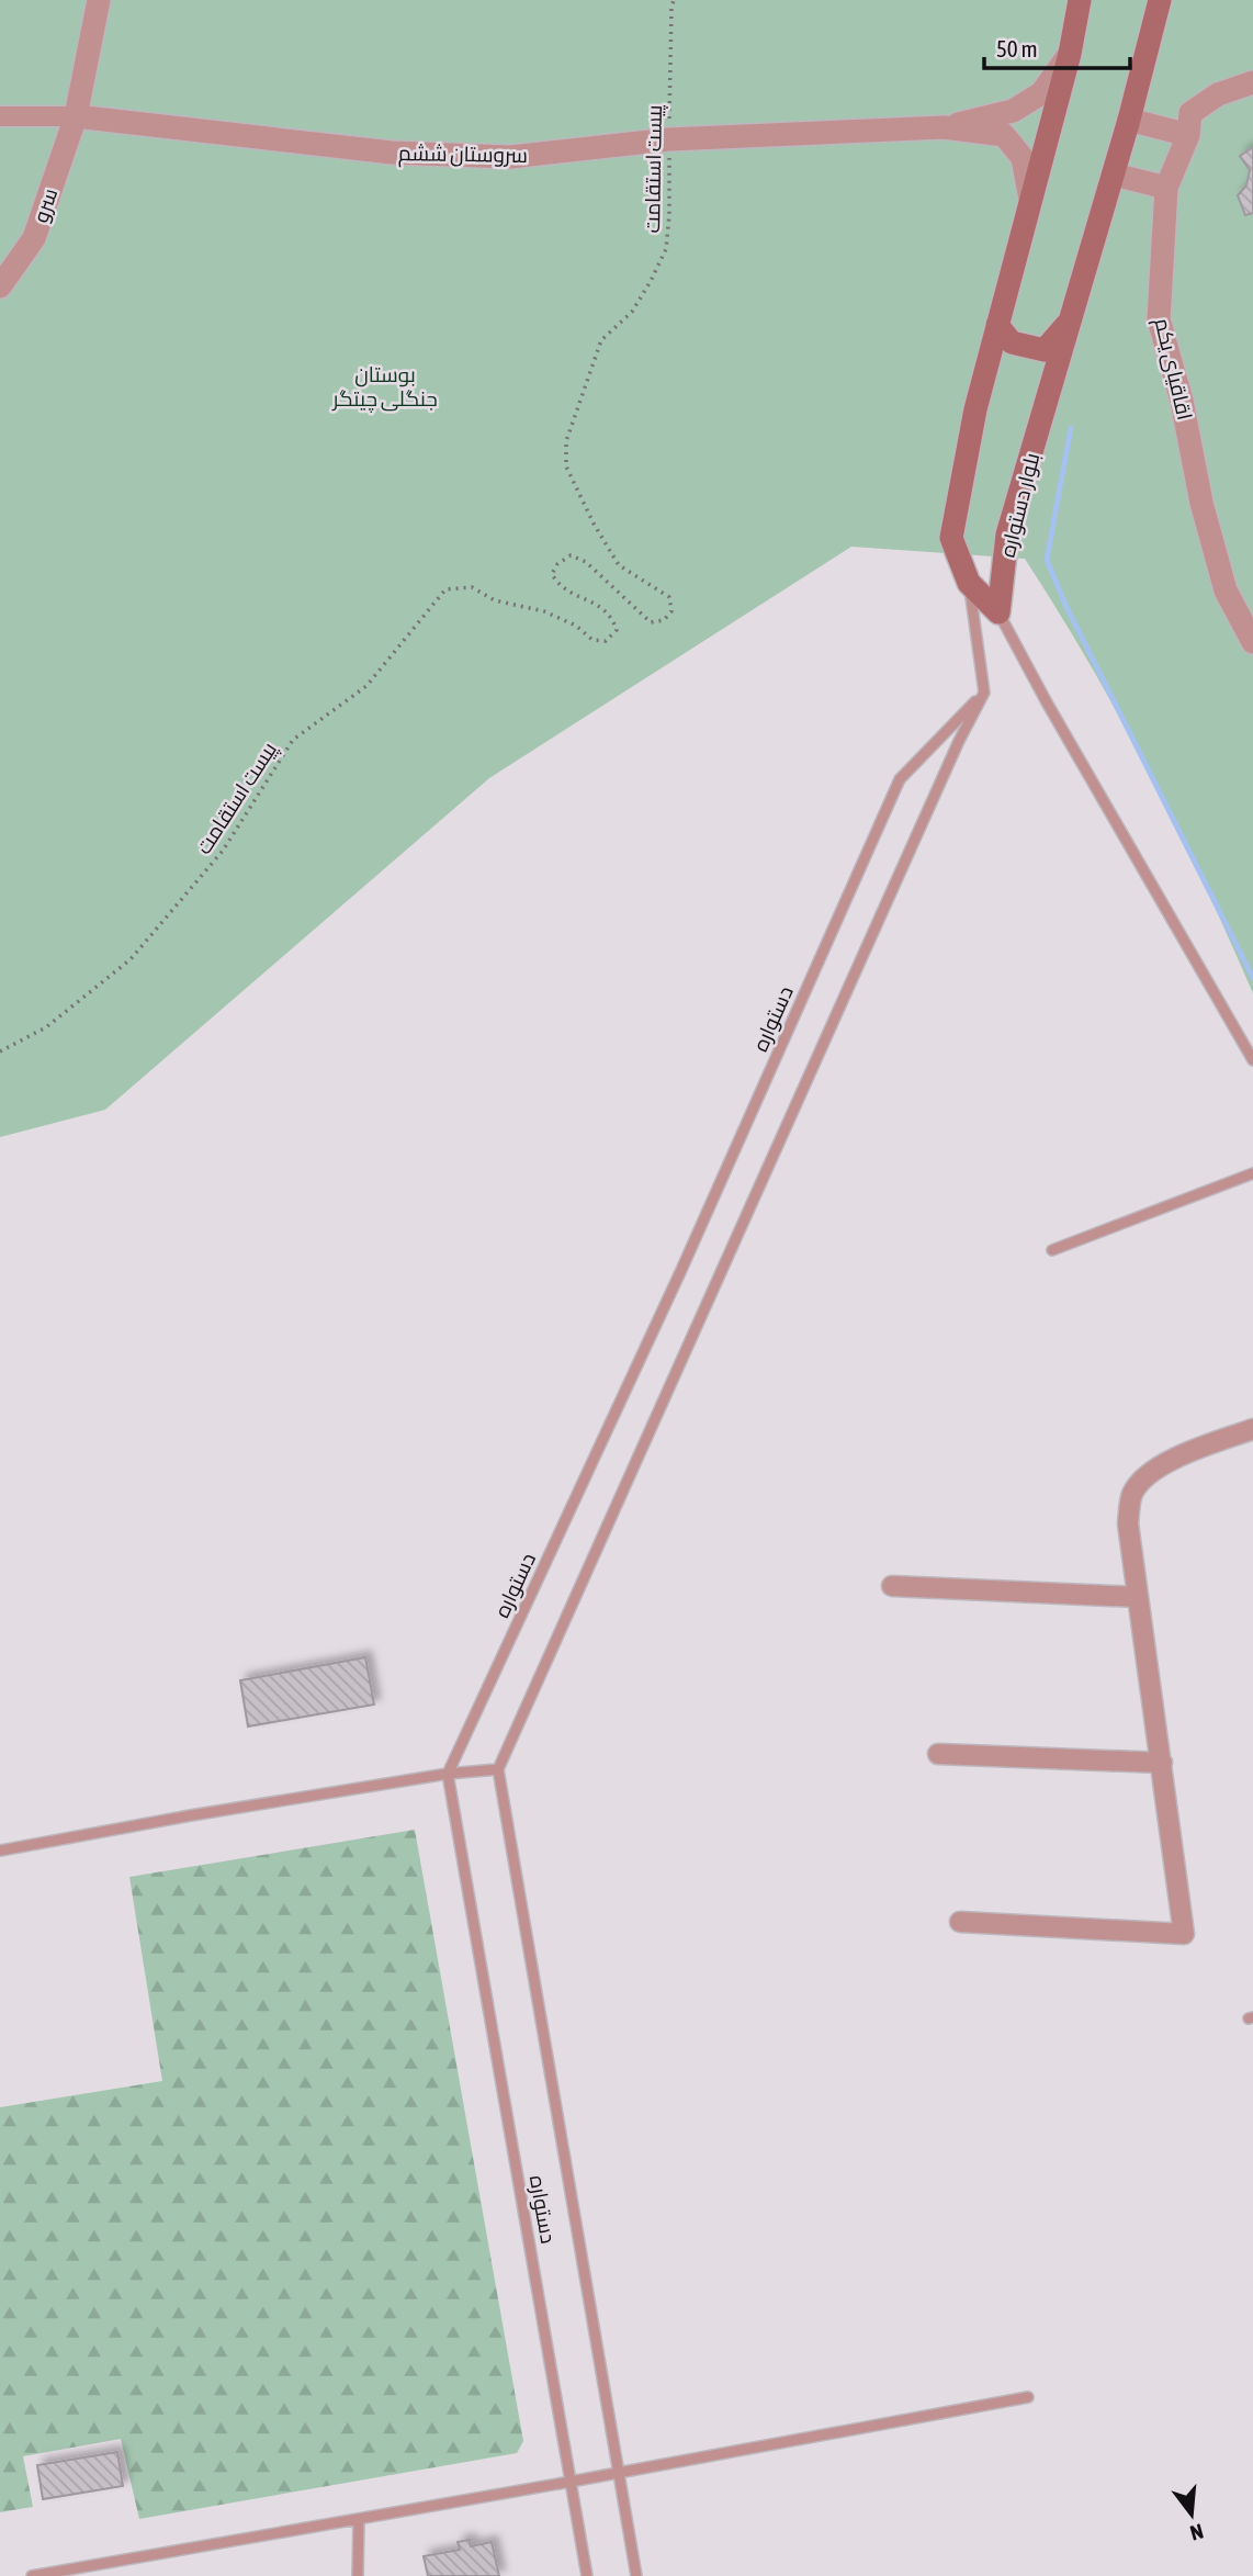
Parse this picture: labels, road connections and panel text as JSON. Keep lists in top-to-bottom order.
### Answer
{
  "streets": {
    "main road": ["بلوار دستواره"],
    "street": ["سروستان ششم", "سرو", "اقاقیای یکم"],
    "lane": ["دستواره"],
    "path": ["پیست استقامت"]
  },
  "crossings": [
    ["سروستان ششم", "پیست استقامت"],
    ["سروستان ششم", "سرو"]
  ],
  "parks": ["بوستان جنگلی چیتگر"],
  "scale_bar": "50 m",
  "north": "bottom"
}
